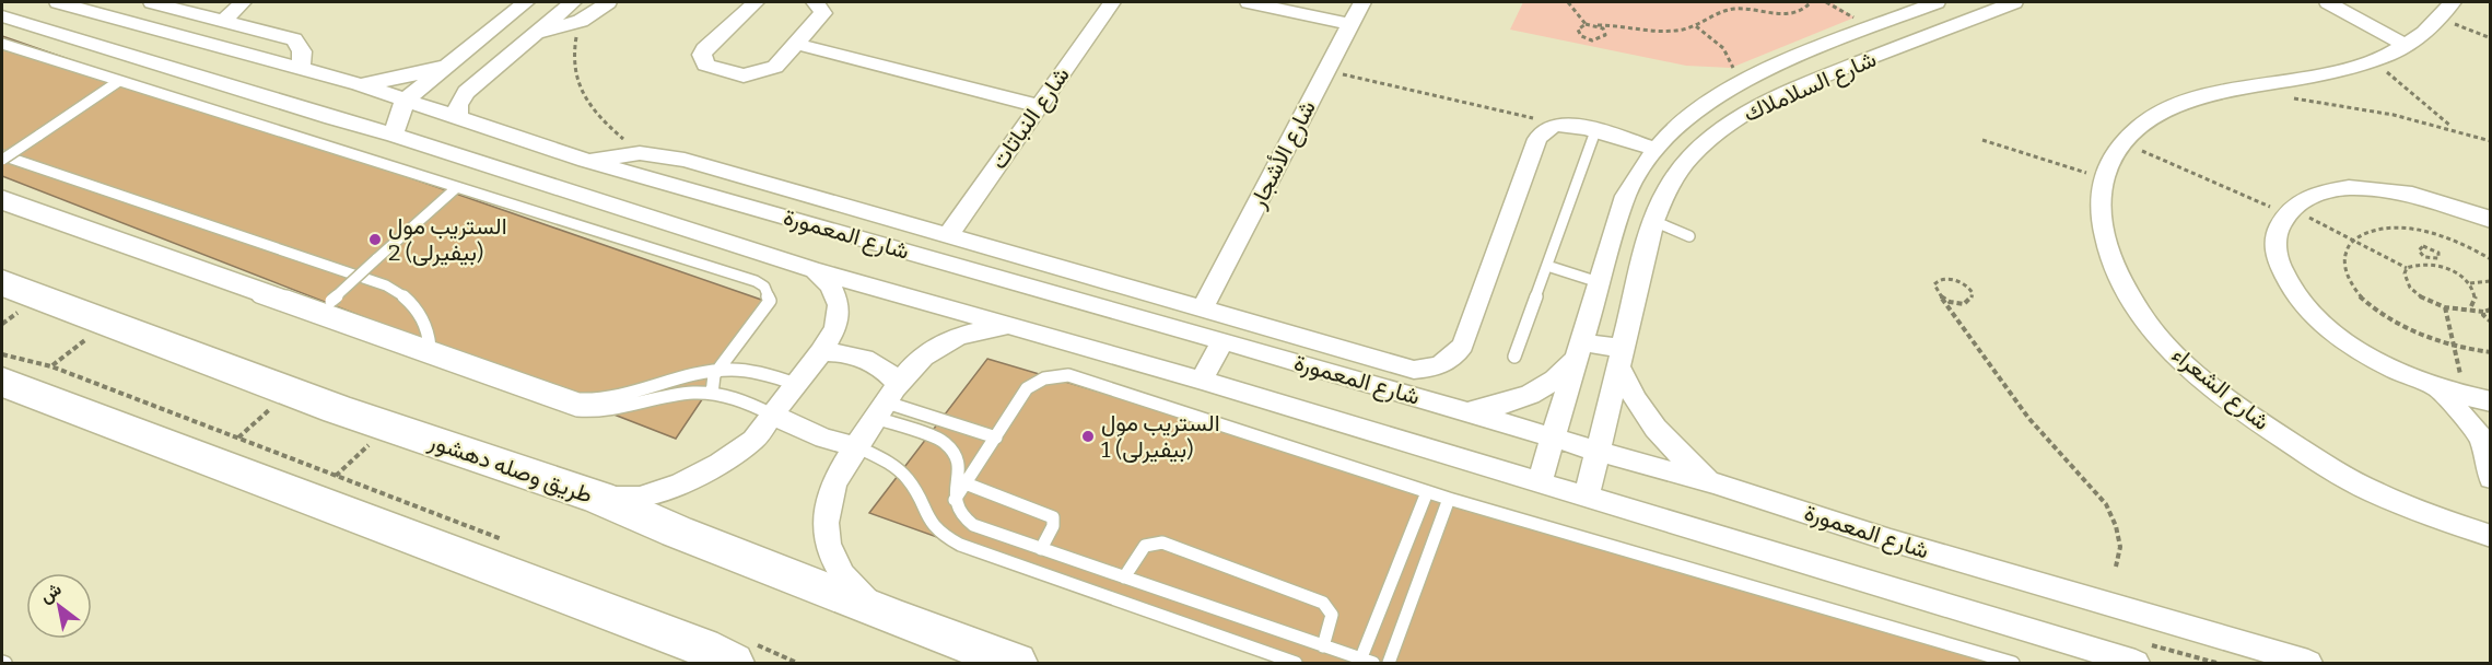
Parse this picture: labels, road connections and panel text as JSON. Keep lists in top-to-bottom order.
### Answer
{
  "streets": {
    "main road": ["طريق وصله دهشور"],
    "street": [
      "شارع السلاملاك",
      "شارع النباتات",
      "شارع الأشجار",
      "شارع المعمورة",
      "شارع الشعراء"
    ]
  },
  "crossings": [
    ["شارع السلاملاك", "شارع المعمورة"]
  ],
  "places": ["الستريب مول 2 (بيفيرلى)", "الستريب مول 1 (بيفيرلى)"],
  "north": "top left"
}
